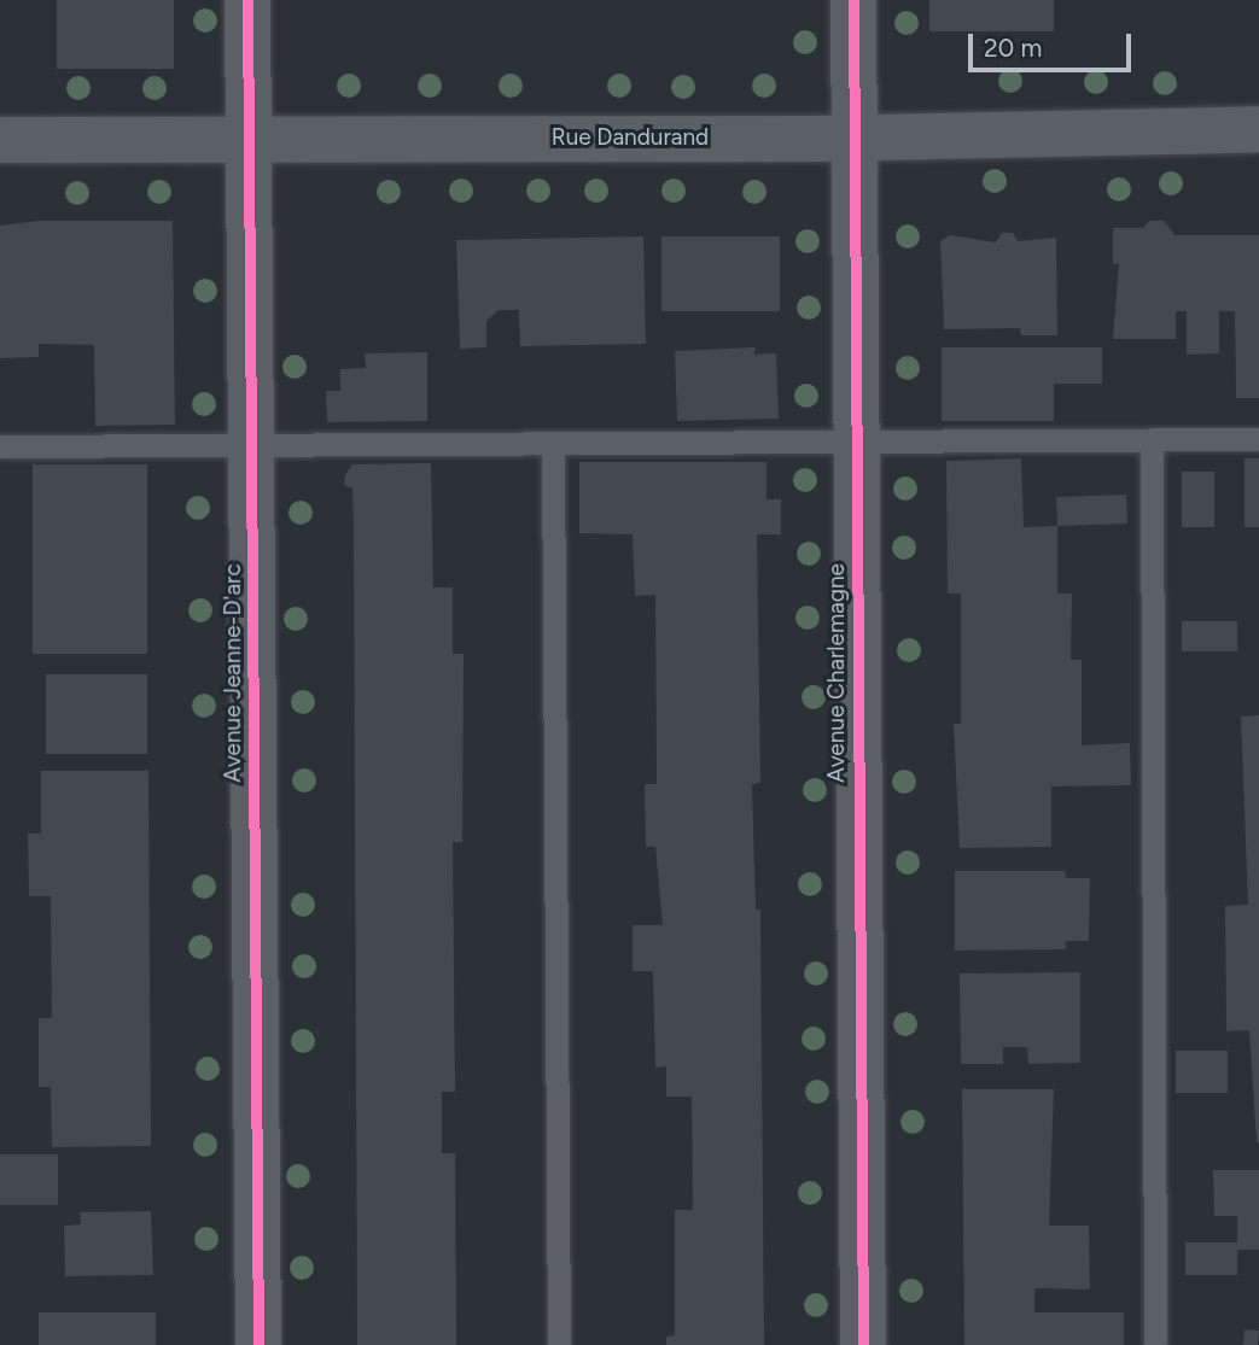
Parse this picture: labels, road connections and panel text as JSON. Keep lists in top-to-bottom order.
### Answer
{
  "streets": {
    "street": ["Rue Dandurand", "Avenue Jeanne-D'arc", "Avenue Charlemagne"]
  },
  "crossings": [
    ["Rue Dandurand", "Avenue Jeanne-D'arc"],
    ["Rue Dandurand", "Avenue Charlemagne"]
  ],
  "scale_bar": "20 m"
}
